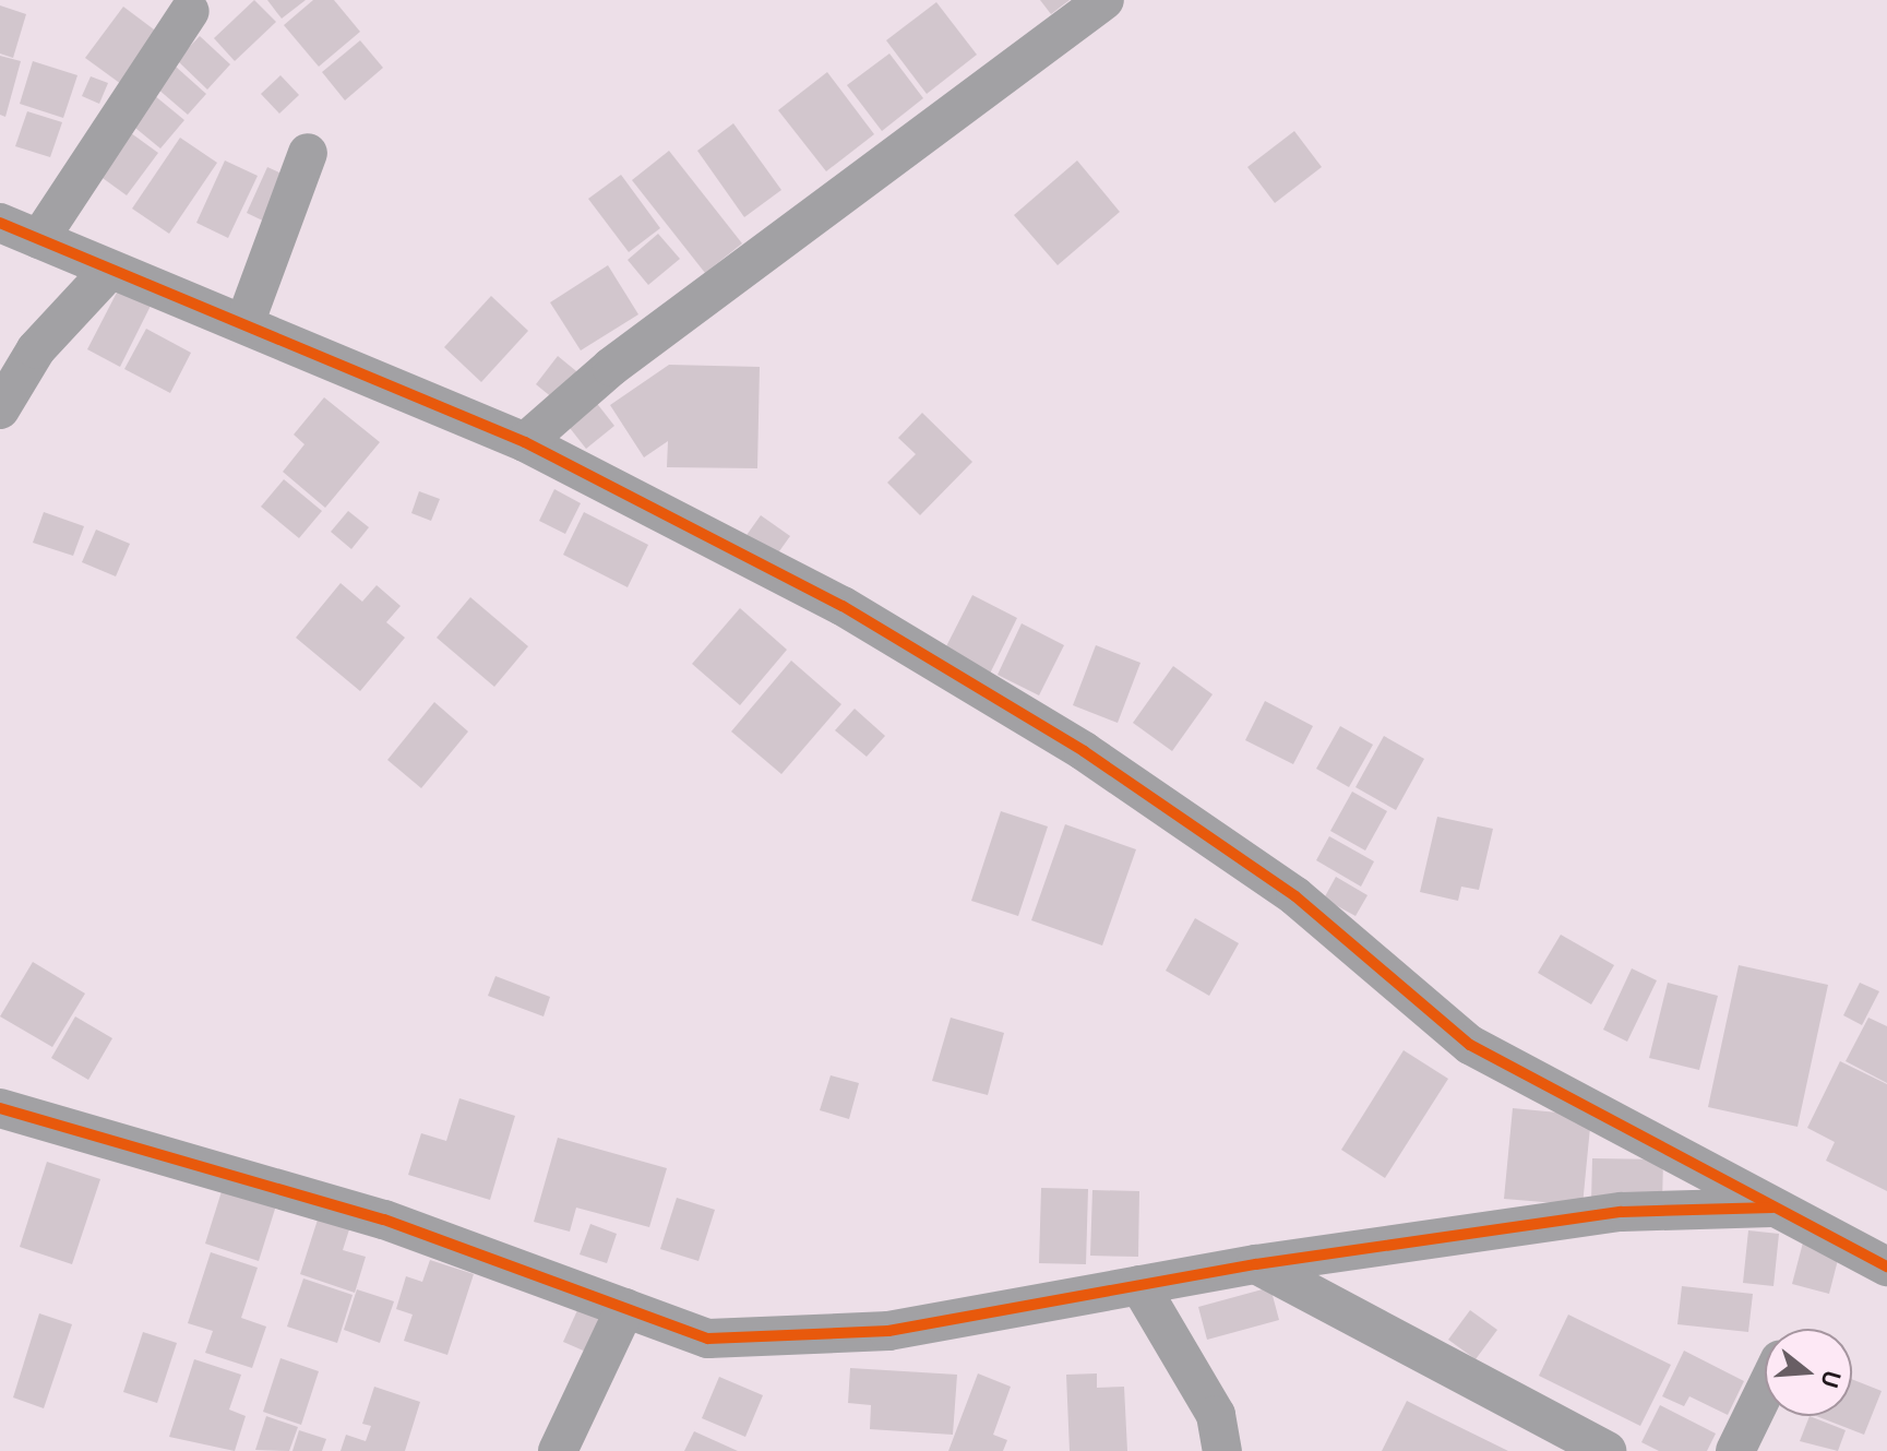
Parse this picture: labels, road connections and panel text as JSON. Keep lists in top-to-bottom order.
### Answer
{
  "north": "right"
}
